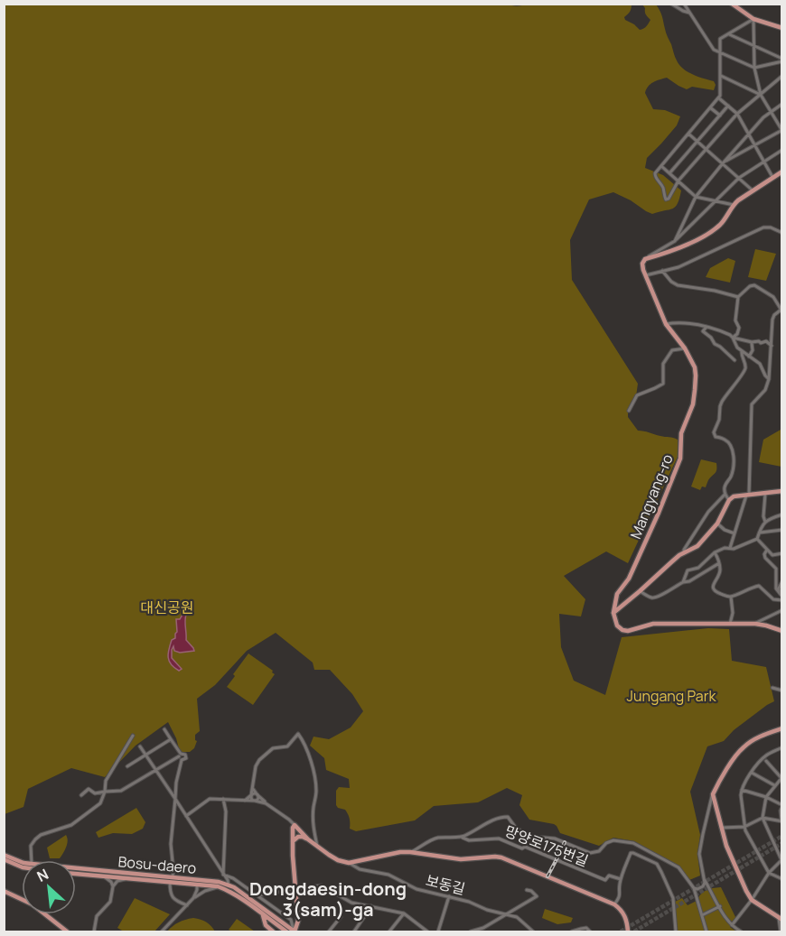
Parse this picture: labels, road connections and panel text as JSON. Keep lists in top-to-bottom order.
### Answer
{
  "streets": {
    "main road": ["Mangyang-ro", "Bosu-daero"],
    "street": ["망양로175번길", "보동길"]
  },
  "districts": ["Dongdaesin-dong 3(sam)-ga"],
  "parks": ["대신공원", "Jungang Park"],
  "north": "top left"
}
